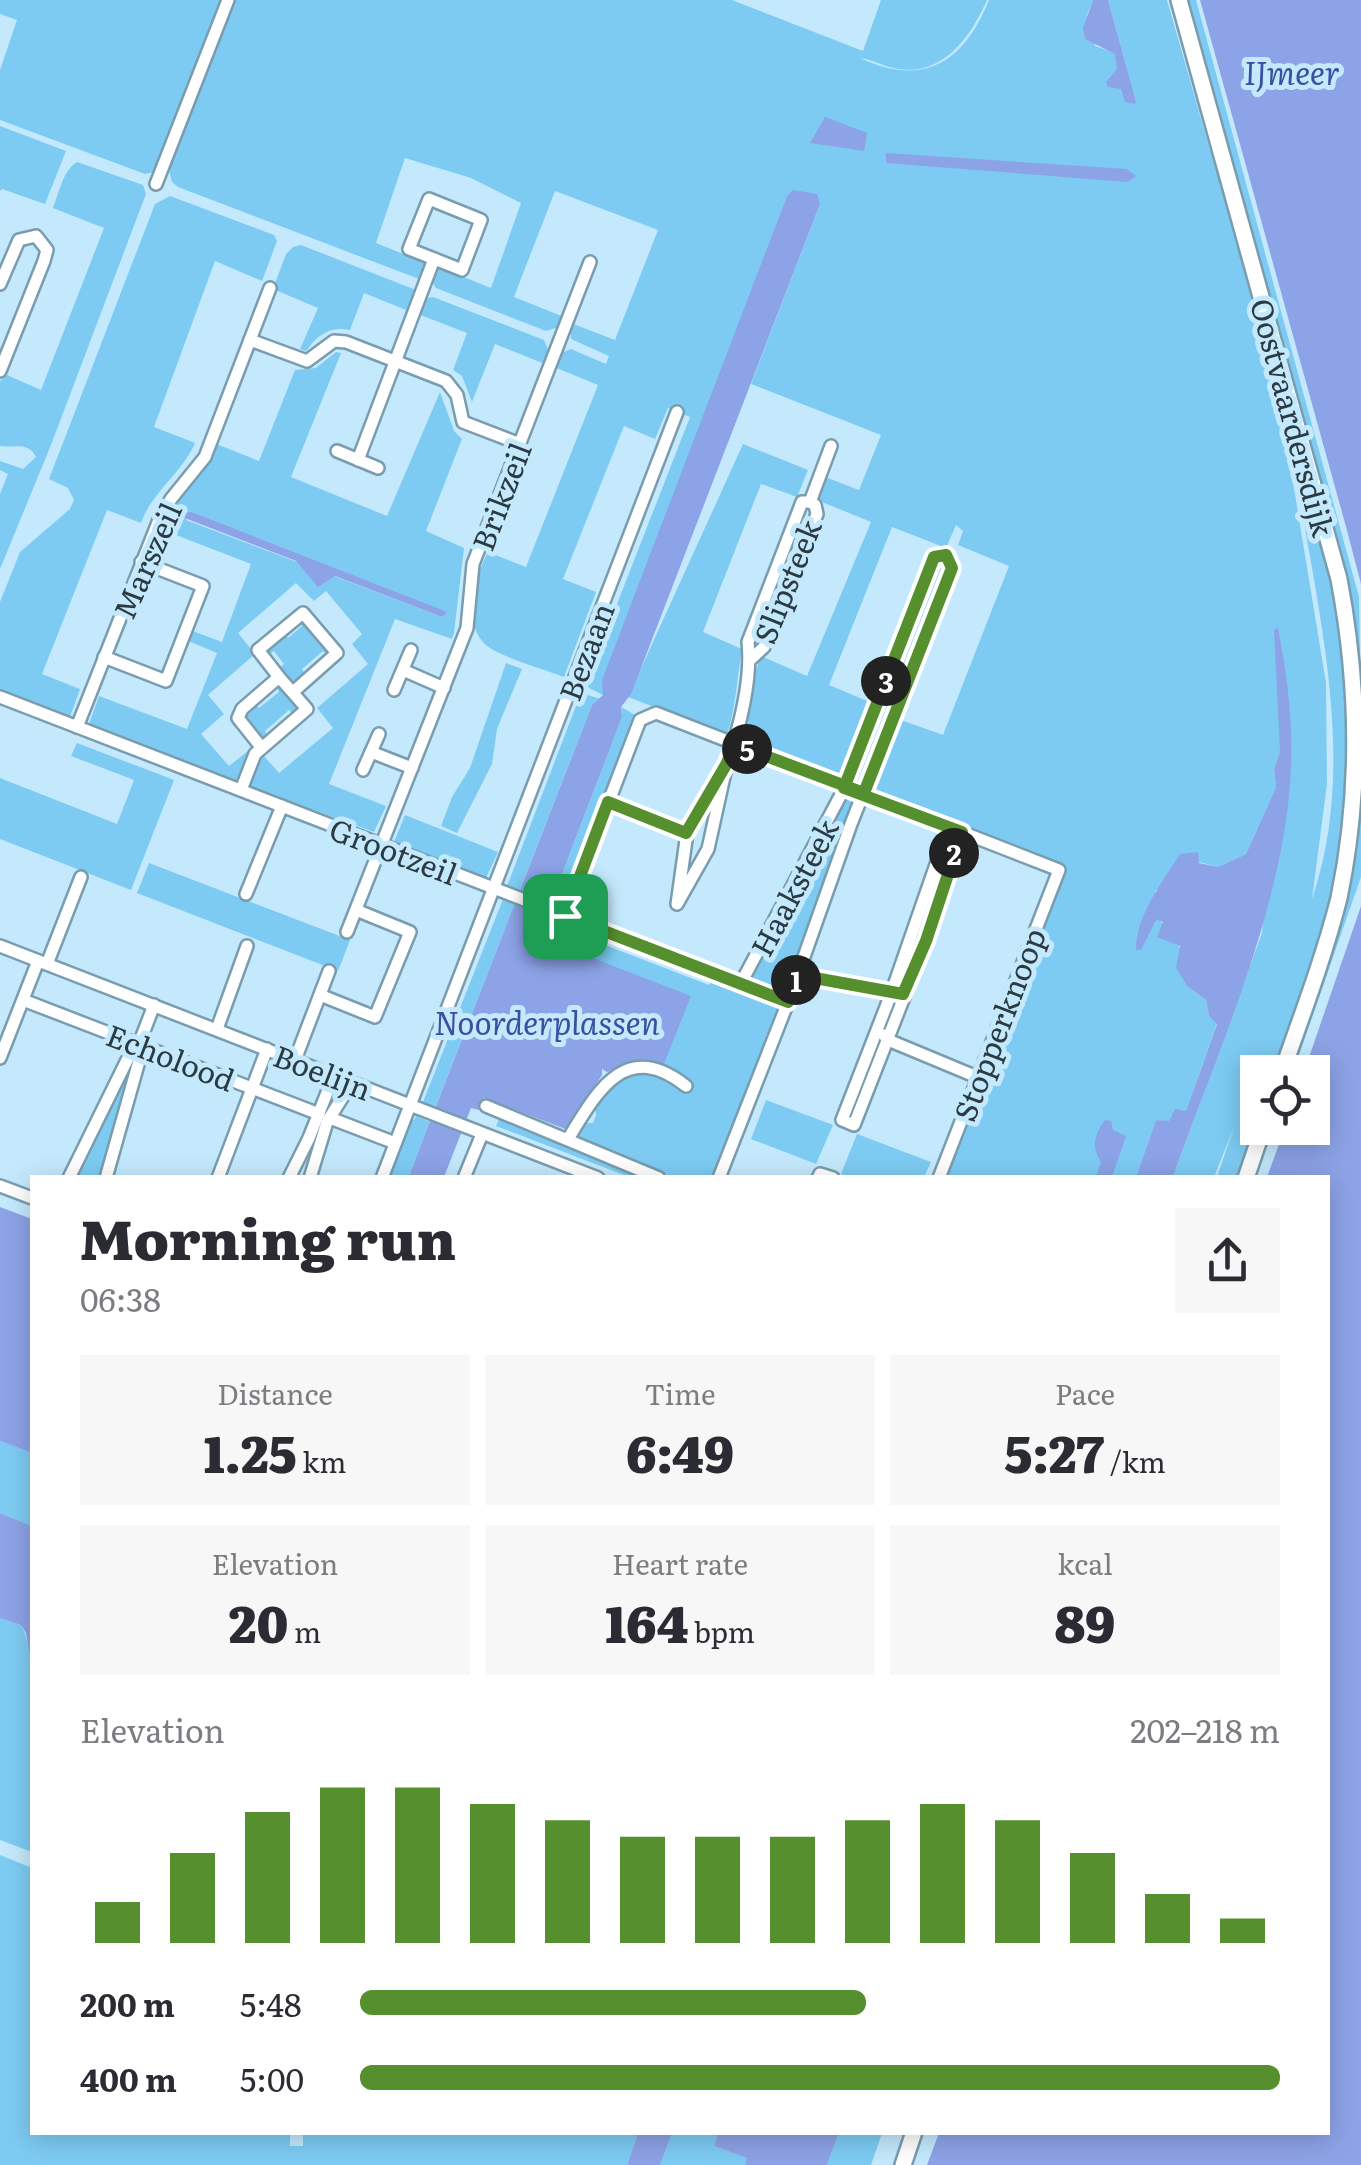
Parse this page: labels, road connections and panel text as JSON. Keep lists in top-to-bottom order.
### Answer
{
  "streets": {
    "main road": ["Oostvaardersdijk"],
    "street": [
      "Brikzeil",
      "Marszeil",
      "Slipsteek",
      "Bezaan",
      "Grootzeil",
      "Haaksteek",
      "Stopperknoop",
      "Echolood",
      "Boelijn"
    ]
  },
  "crossings": [
    ["Brikzeil", "Grootzeil"],
    ["Marszeil", "Grootzeil"],
    ["Bezaan", "Grootzeil"],
    ["Bezaan", "Echolood"],
    ["Bezaan", "Boelijn"],
    ["Grootzeil", "Haaksteek"]
  ],
  "water": ["IJmeer", "Noorderplassen"],
  "page": {
    "pins": [
      "3",
      "5",
      "2",
      "1"
    ],
    "heading": ["Morning run", "06:38"],
    "stats": [
      ["Distance", "1.25 km"],
      ["Time", "6:49"],
      ["Pace", "5:27 /km"],
      ["Elevation", "20 m"],
      ["Heart rate", "164 bpm"],
      ["kcal", "89"]
    ],
    "chart": ["Elevation", "202–218 m"],
    "list": [
      {
        "name": "200 m",
        "note": "5:48"
      },
      {
        "name": "400 m",
        "note": "5:00"
      }
    ]
  }
}
